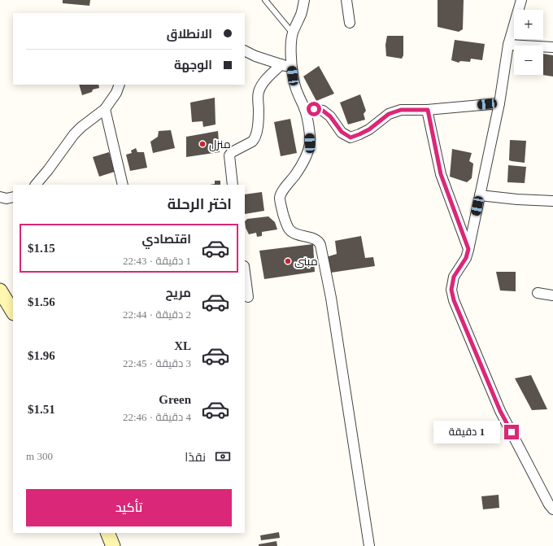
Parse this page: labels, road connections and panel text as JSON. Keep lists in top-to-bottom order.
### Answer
{
  "places": ["منزل", "مبنى"],
  "page": {
    "map_buttons": ["+", "−"],
    "banner": ["الانطلاق", "الوجهة"],
    "heading": "اختر الرحلة",
    "list": [
      {
        "name": "اقتصادي",
        "note": "1 دقيقة · 22:43",
        "value": "$1.15"
      },
      {
        "name": "مريح",
        "note": "2 دقيقة · 22:44",
        "value": "$1.56"
      },
      {
        "name": "XL",
        "note": "3 دقيقة · 22:45",
        "value": "$1.96"
      },
      {
        "name": "Green",
        "note": "4 دقيقة · 22:46",
        "value": "$1.51"
      }
    ],
    "bubble": "1 دقيقة",
    "pay": ["نقدًا", "300 m"],
    "buttons": "تأكيد"
  }
}
